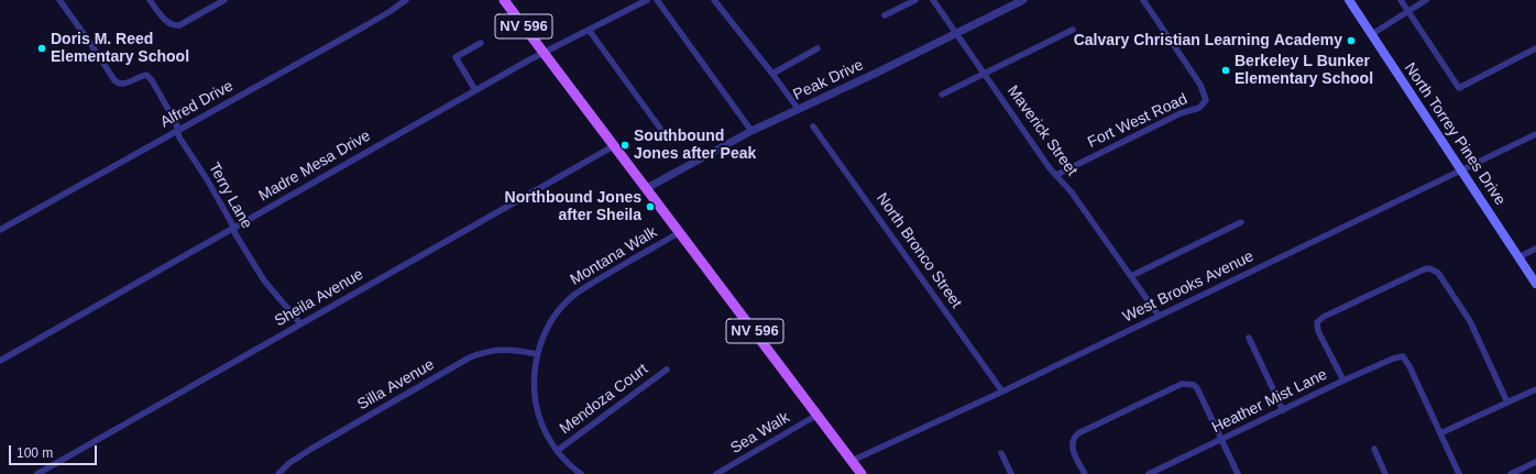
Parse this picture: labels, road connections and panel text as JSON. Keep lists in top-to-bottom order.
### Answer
{
  "streets": {
    "main road": ["NV 596", "North Torrey Pines Drive"],
    "street": [
      "Peak Drive",
      "Alfred Drive",
      "Fort West Road",
      "Maverick Street",
      "Madre Mesa Drive",
      "Terry Lane",
      "North Bronco Street",
      "Montana Walk",
      "West Brooks Avenue",
      "Sheila Avenue",
      "Silla Avenue",
      "Mendoza Court",
      "Heather Mist Lane",
      "Sea Walk"
    ]
  },
  "crossings": [
    ["NV 596", "Peak Drive"],
    ["NV 596", "Madre Mesa Drive"],
    ["NV 596", "Montana Walk"],
    ["NV 596", "West Brooks Avenue"],
    ["NV 596", "Sheila Avenue"],
    ["NV 596", "Sea Walk"],
    ["Peak Drive", "Maverick Street"],
    ["Alfred Drive", "Terry Lane"],
    ["Fort West Road", "Maverick Street"],
    ["Maverick Street", "West Brooks Avenue"],
    ["North Torrey Pines Drive", "West Brooks Avenue"],
    ["Madre Mesa Drive", "Terry Lane"],
    ["Terry Lane", "Sheila Avenue"],
    ["North Bronco Street", "West Brooks Avenue"],
    ["Montana Walk", "Silla Avenue"],
    ["Montana Walk", "Mendoza Court"]
  ],
  "places": [
    "Calvary Christian Learning Academy",
    "Doris M. Reed Elementary School",
    "Berkeley L Bunker Elementary School",
    "Southbound Jones after Peak",
    "Northbound Jones after Sheila"
  ],
  "scale_bar": "100 m"
}
